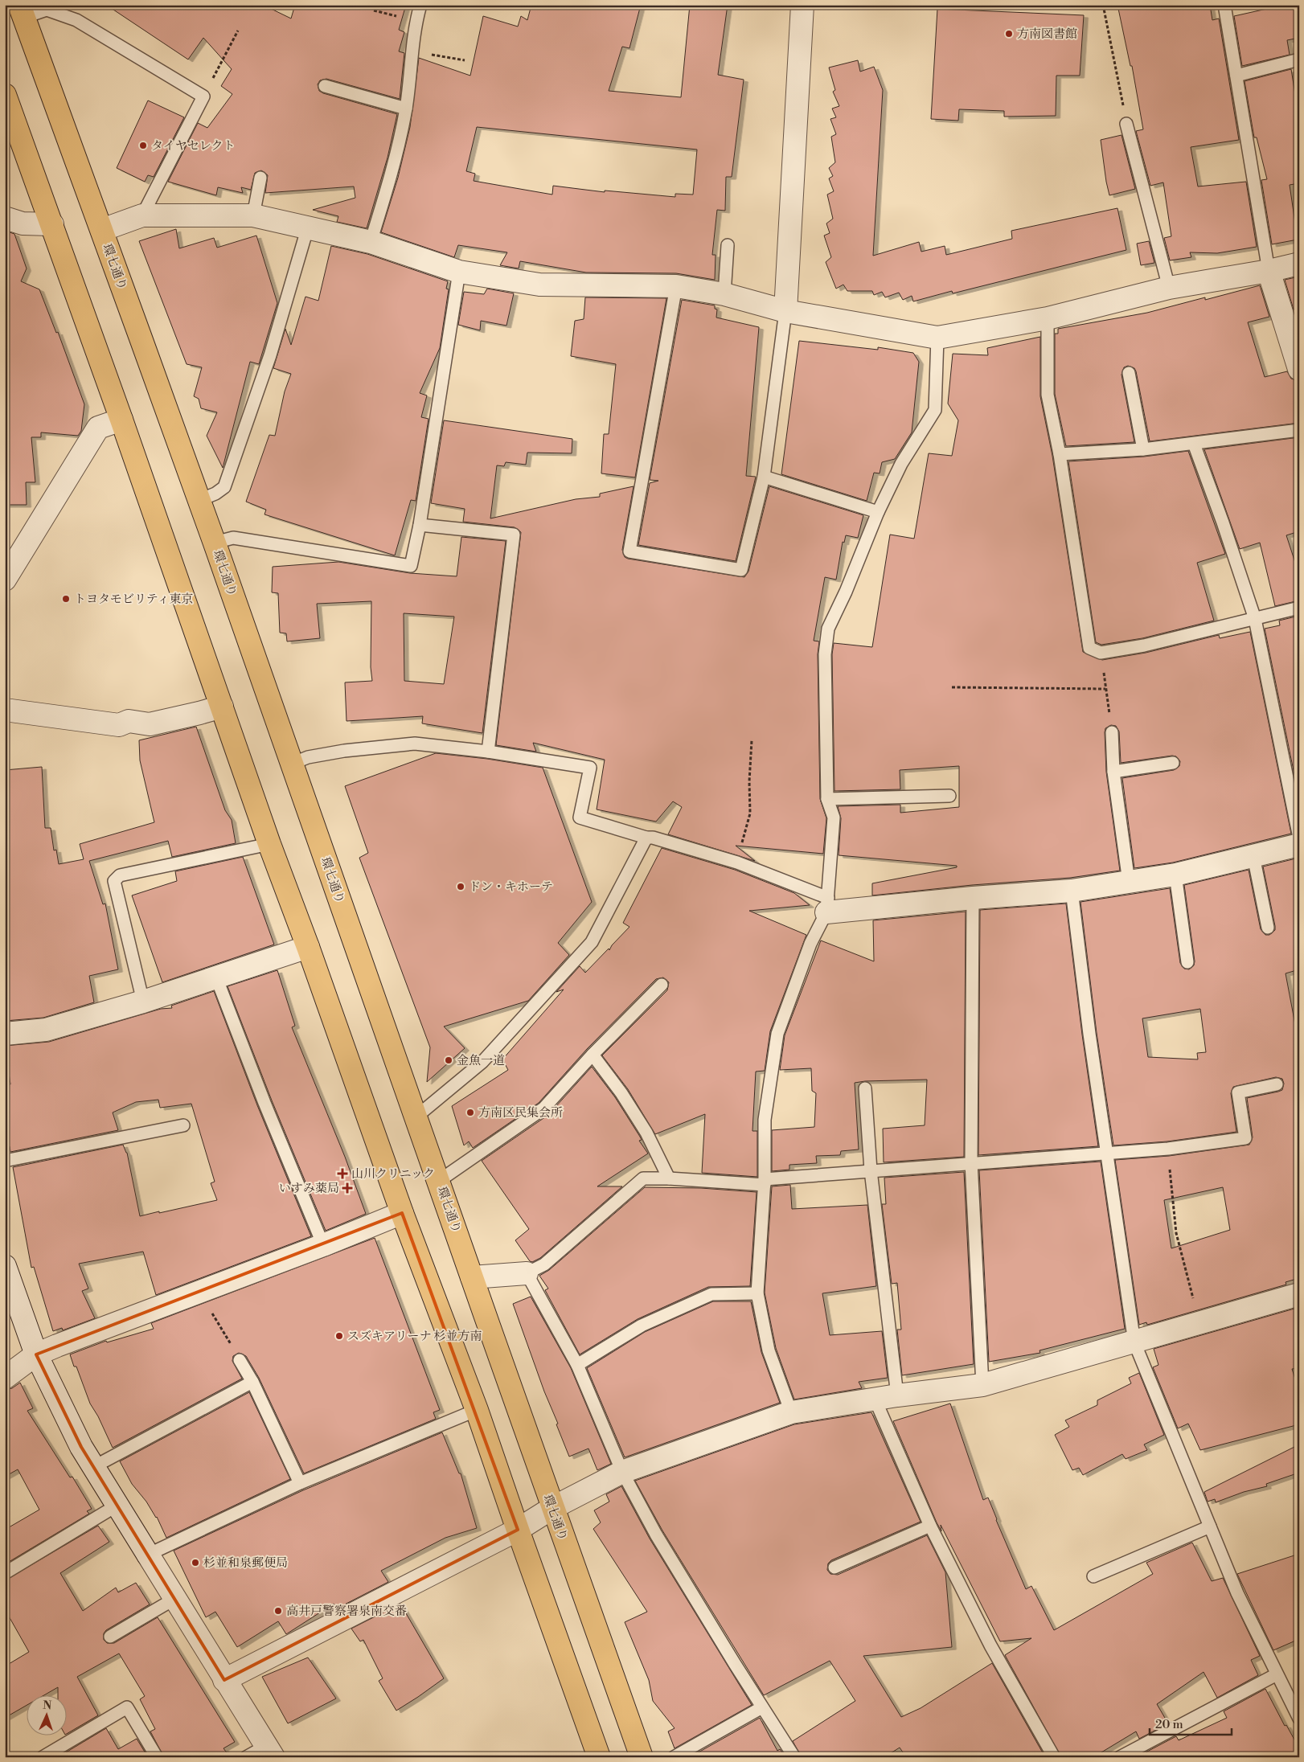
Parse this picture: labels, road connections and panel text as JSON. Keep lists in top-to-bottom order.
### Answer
{
  "streets": {
    "main road": ["環七通り"]
  },
  "places": {
    "other": [
      "方南図書館",
      "タイヤセレクト",
      "トヨタモビリティ東京",
      "ドン・キホーテ",
      "金魚一道",
      "方南区民集会所",
      "スズキアリーナ 杉並方南",
      "杉並和泉郵便局",
      "高井戸警察署泉南交番"
    ],
    "health": ["山川クリニック", "いすみ薬局"]
  },
  "scale_bar": "20 m",
  "north": "top"
}
